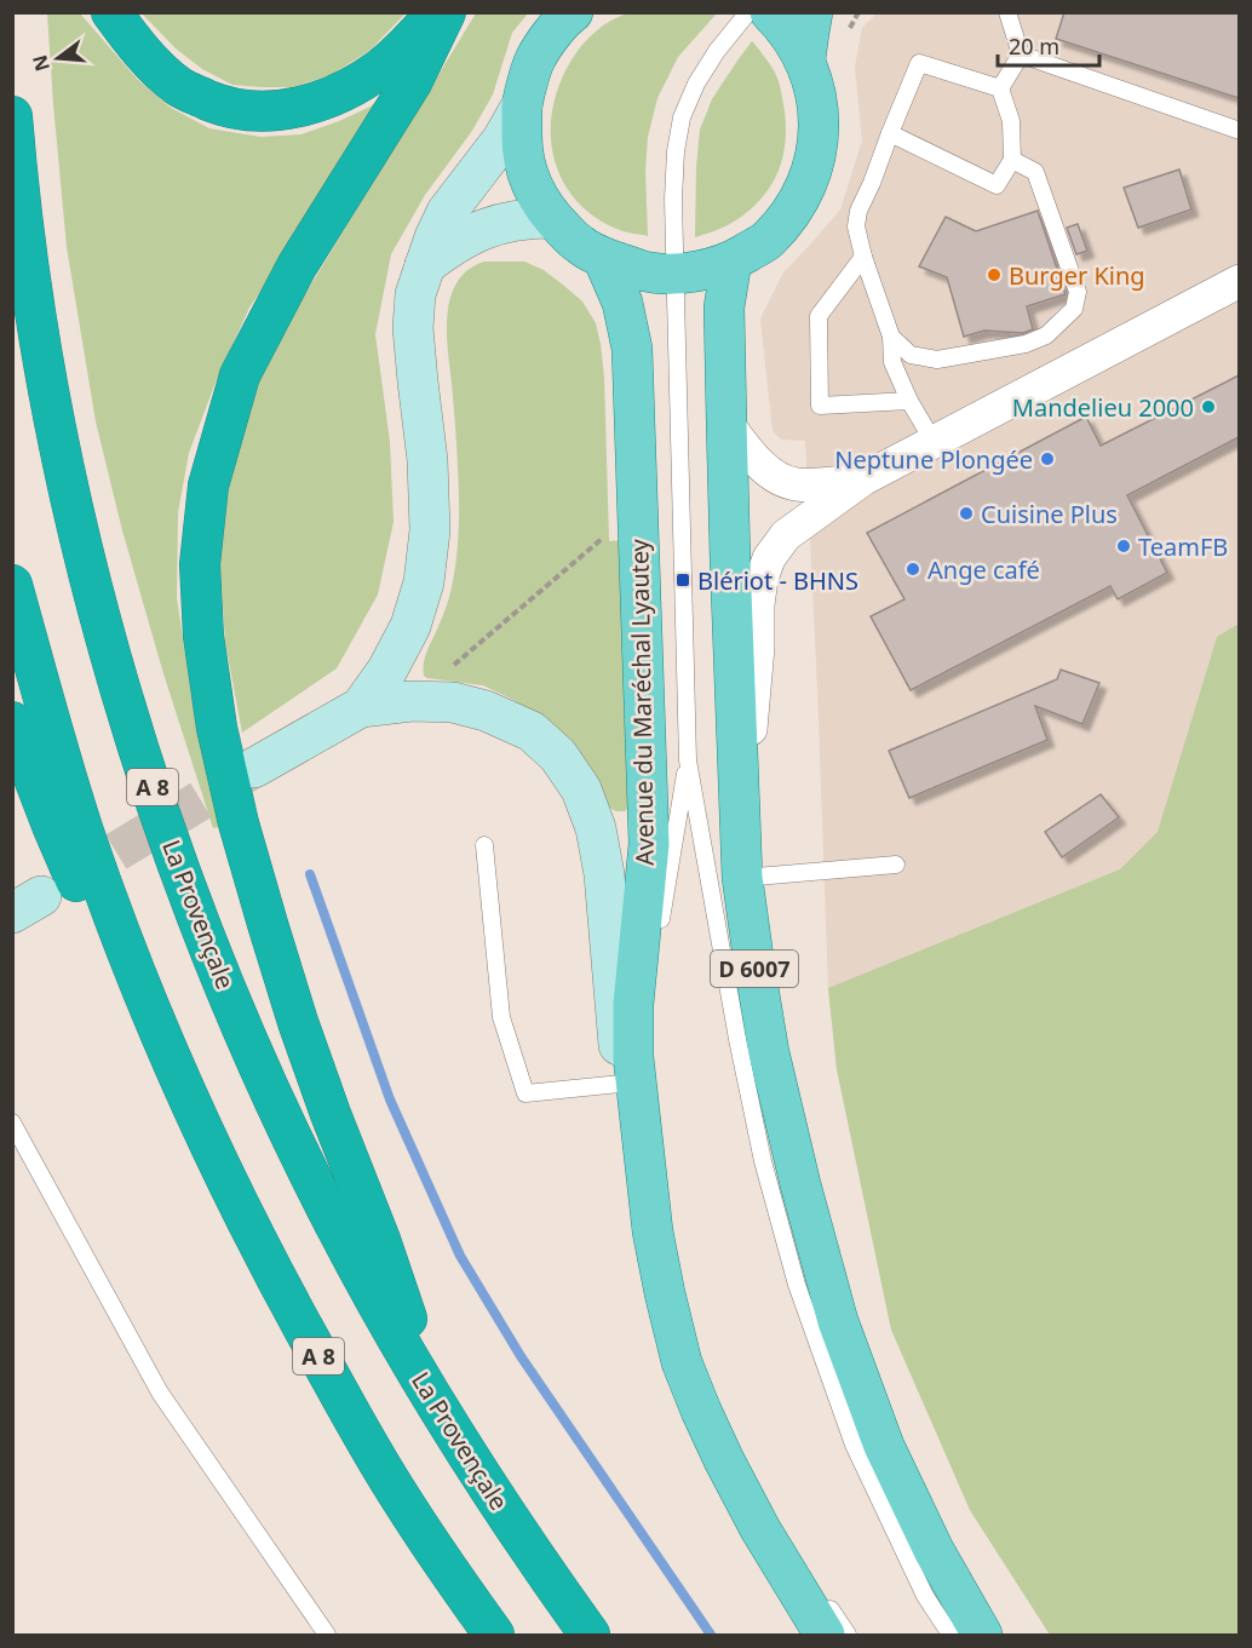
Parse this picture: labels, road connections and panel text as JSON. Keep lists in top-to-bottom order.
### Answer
{
  "streets": {
    "highway": ["A 8", "La Provençale"],
    "main road": ["Avenue du Maréchal Lyautey", "D 6007"]
  },
  "places": {
    "other": [
      "Burger King",
      "Mandelieu 2000",
      "Neptune Plongée",
      "Cuisine Plus",
      "TeamFB",
      "Ange café"
    ],
    "transit": ["Blériot - BHNS"]
  },
  "scale_bar": "20 m",
  "north": "left"
}
